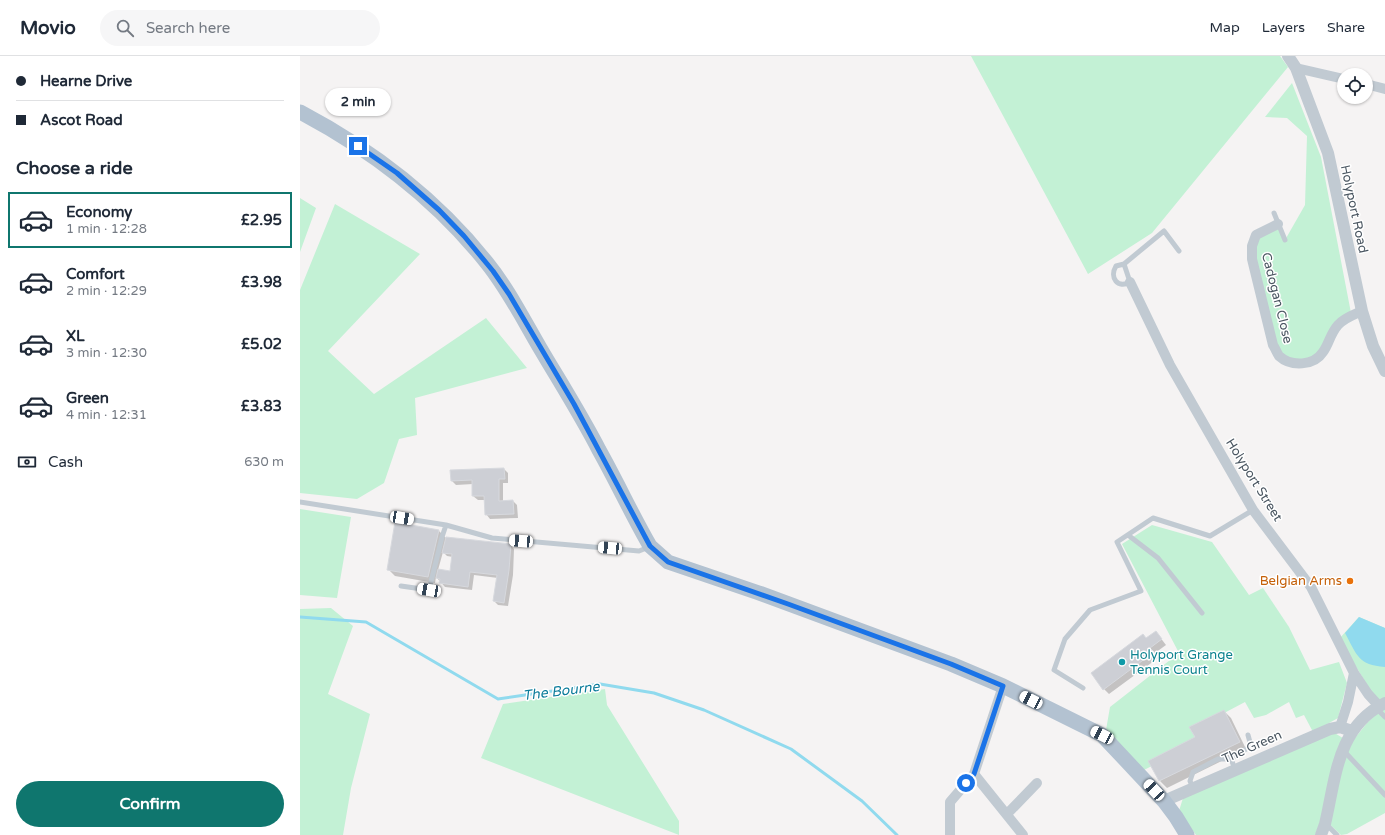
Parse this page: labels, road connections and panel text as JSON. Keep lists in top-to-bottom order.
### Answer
{
  "streets": {
    "street": [
      "Holyport Road",
      "Cadogan Close",
      "Holyport Street",
      "The Green"
    ]
  },
  "crossings": [
    ["Holyport Road", "Cadogan Close"]
  ],
  "water": ["The Bourne"],
  "places": ["Belgian Arms", "Holyport Grange Tennis Court"],
  "page": {
    "header": "Movio",
    "search": "Search here",
    "nav": ["Map", "Layers", "Share"],
    "banner": ["Hearne Drive", "Ascot Road"],
    "bubble": "2 min",
    "heading": "Choose a ride",
    "list": [
      {
        "name": "Economy",
        "note": "1 min · 12:28",
        "value": "£2.95"
      },
      {
        "name": "Comfort",
        "note": "2 min · 12:29",
        "value": "£3.98"
      },
      {
        "name": "XL",
        "note": "3 min · 12:30",
        "value": "£5.02"
      },
      {
        "name": "Green",
        "note": "4 min · 12:31",
        "value": "£3.83"
      }
    ],
    "pay": ["Cash", "630 m"],
    "buttons": "Confirm"
  }
}
